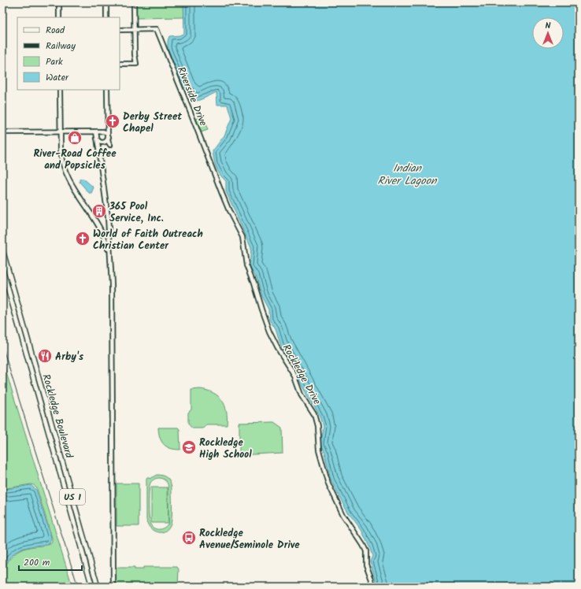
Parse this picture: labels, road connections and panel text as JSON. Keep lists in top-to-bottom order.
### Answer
{
  "streets": {
    "main road": ["Rockledge Boulevard", "US 1"],
    "street": ["Riverside Drive", "Rockledge Drive"]
  },
  "crossings": [
    ["Riverside Drive", "Rockledge Drive"]
  ],
  "water": ["Indian River Lagoon"],
  "places": {
    "church": ["Derby Street Chapel", "World of Faith Outreach Christian Center"],
    "shop": ["River-Road Coffee and Popsicles"],
    "building": ["365 Pool Service, Inc."],
    "restaurant": ["Arby's"],
    "school or university": ["Rockledge High School"],
    "bus stop": ["Rockledge Avenue/Seminole Drive"]
  },
  "legend": [
    "Road",
    "Railway",
    "Park",
    "Water"
  ],
  "scale_bar": "200 m",
  "north": "top"
}
